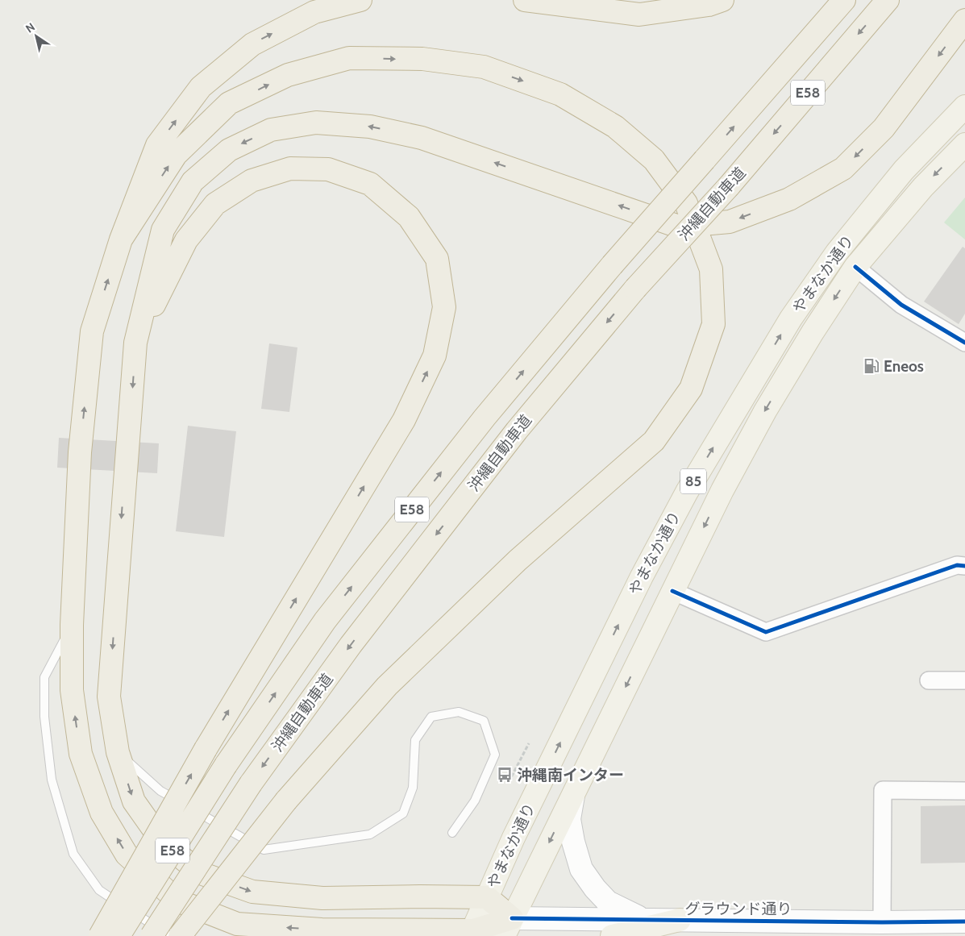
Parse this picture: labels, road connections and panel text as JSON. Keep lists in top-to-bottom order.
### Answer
{
  "streets": {
    "highway": ["E58", "沖縄自動車道"],
    "main road": ["やまなか通り", "85"],
    "street": ["グラウンド通り"]
  },
  "crossings": [
    ["やまなか通り", "グラウンド通り"]
  ],
  "places": {
    "fuel station": ["Eneos"],
    "bus stop": ["沖縄南インター"]
  },
  "north": "top left"
}
